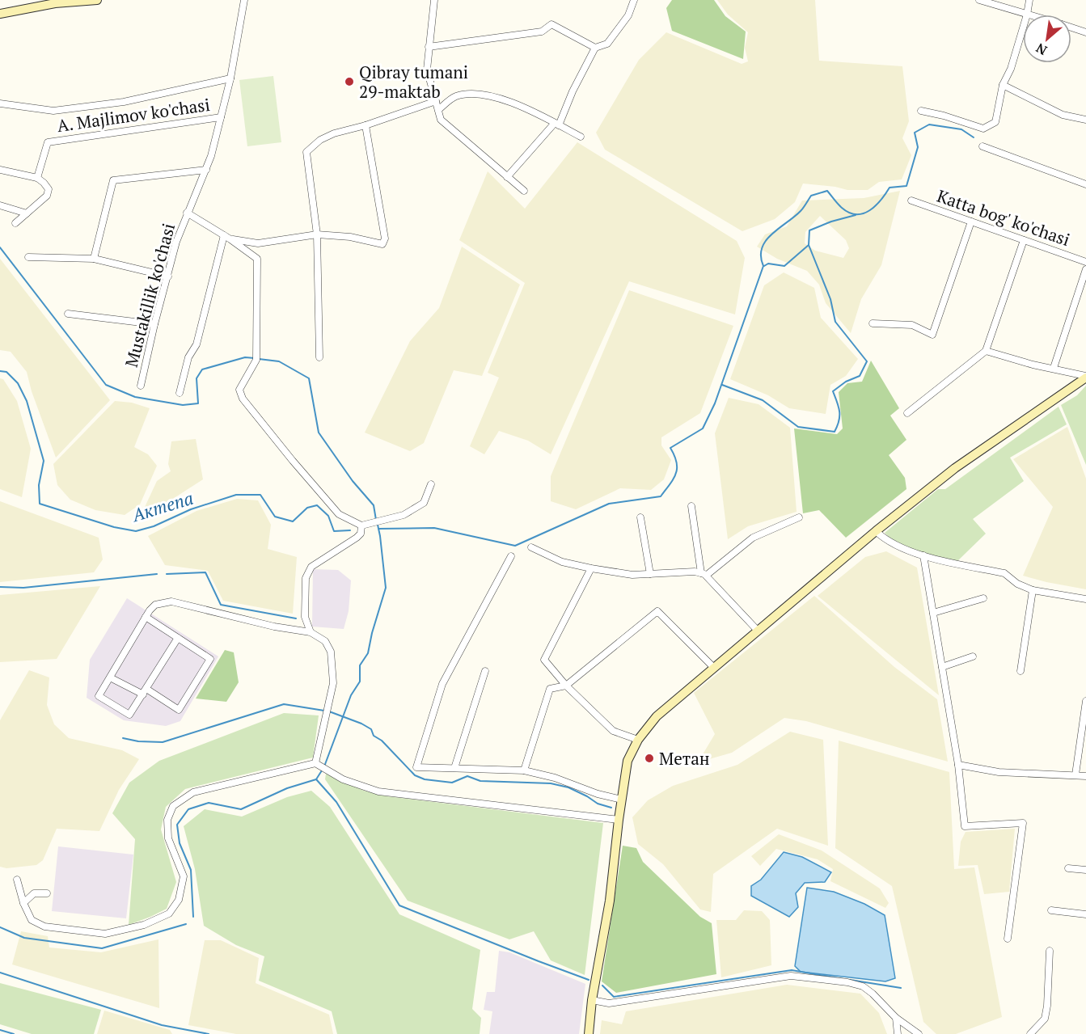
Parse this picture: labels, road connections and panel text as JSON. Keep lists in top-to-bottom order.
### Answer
{
  "streets": {
    "street": ["A. Majlimov ko'chasi", "Katta bog' ko'chasi", "Mustakillik ko'chasi"]
  },
  "crossings": [
    ["A. Majlimov ko'chasi", "Mustakillik ko'chasi"]
  ],
  "water": ["Актепа"],
  "places": ["Qibray tumani 29-maktab", "Метан"],
  "north": "bottom left"
}
